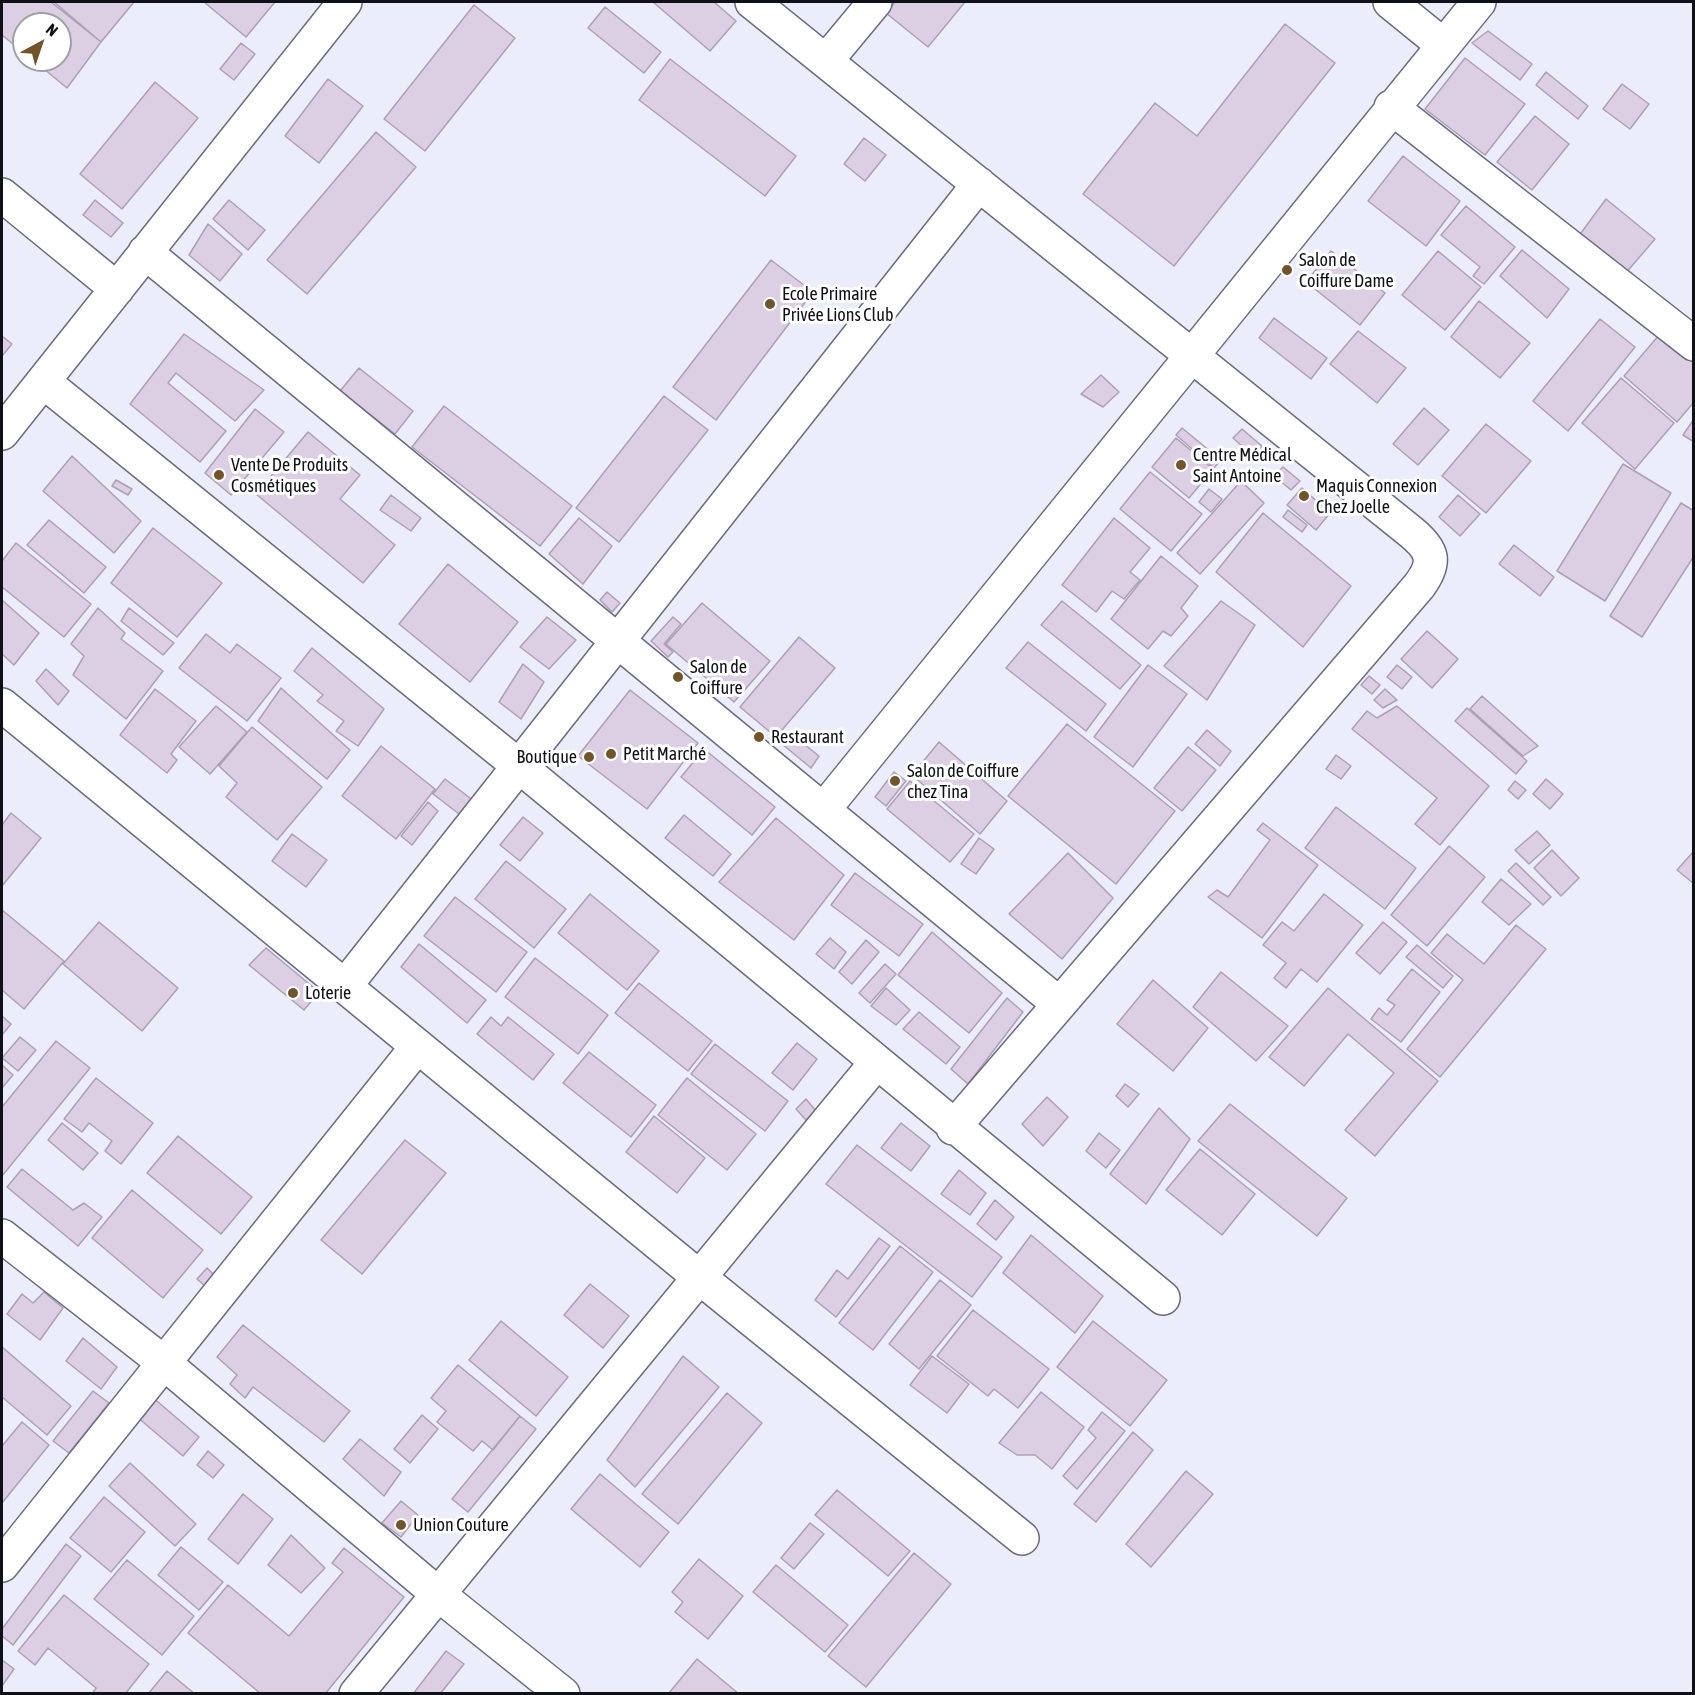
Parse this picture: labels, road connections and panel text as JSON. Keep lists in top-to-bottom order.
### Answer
{
  "places": [
    "Salon de Coiffure Dame",
    "Ecole Primaire Privée Lions Club",
    "Centre Médical Saint Antoine",
    "Vente De Produits Cosmétiques",
    "Maquis Connexion Chez Joelle",
    "Salon de Coiffure",
    "Restaurant",
    "Petit Marché",
    "Boutique",
    "Salon de Coiffure chez Tina",
    "Loterie",
    "Union Couture"
  ],
  "north": "top right"
}
